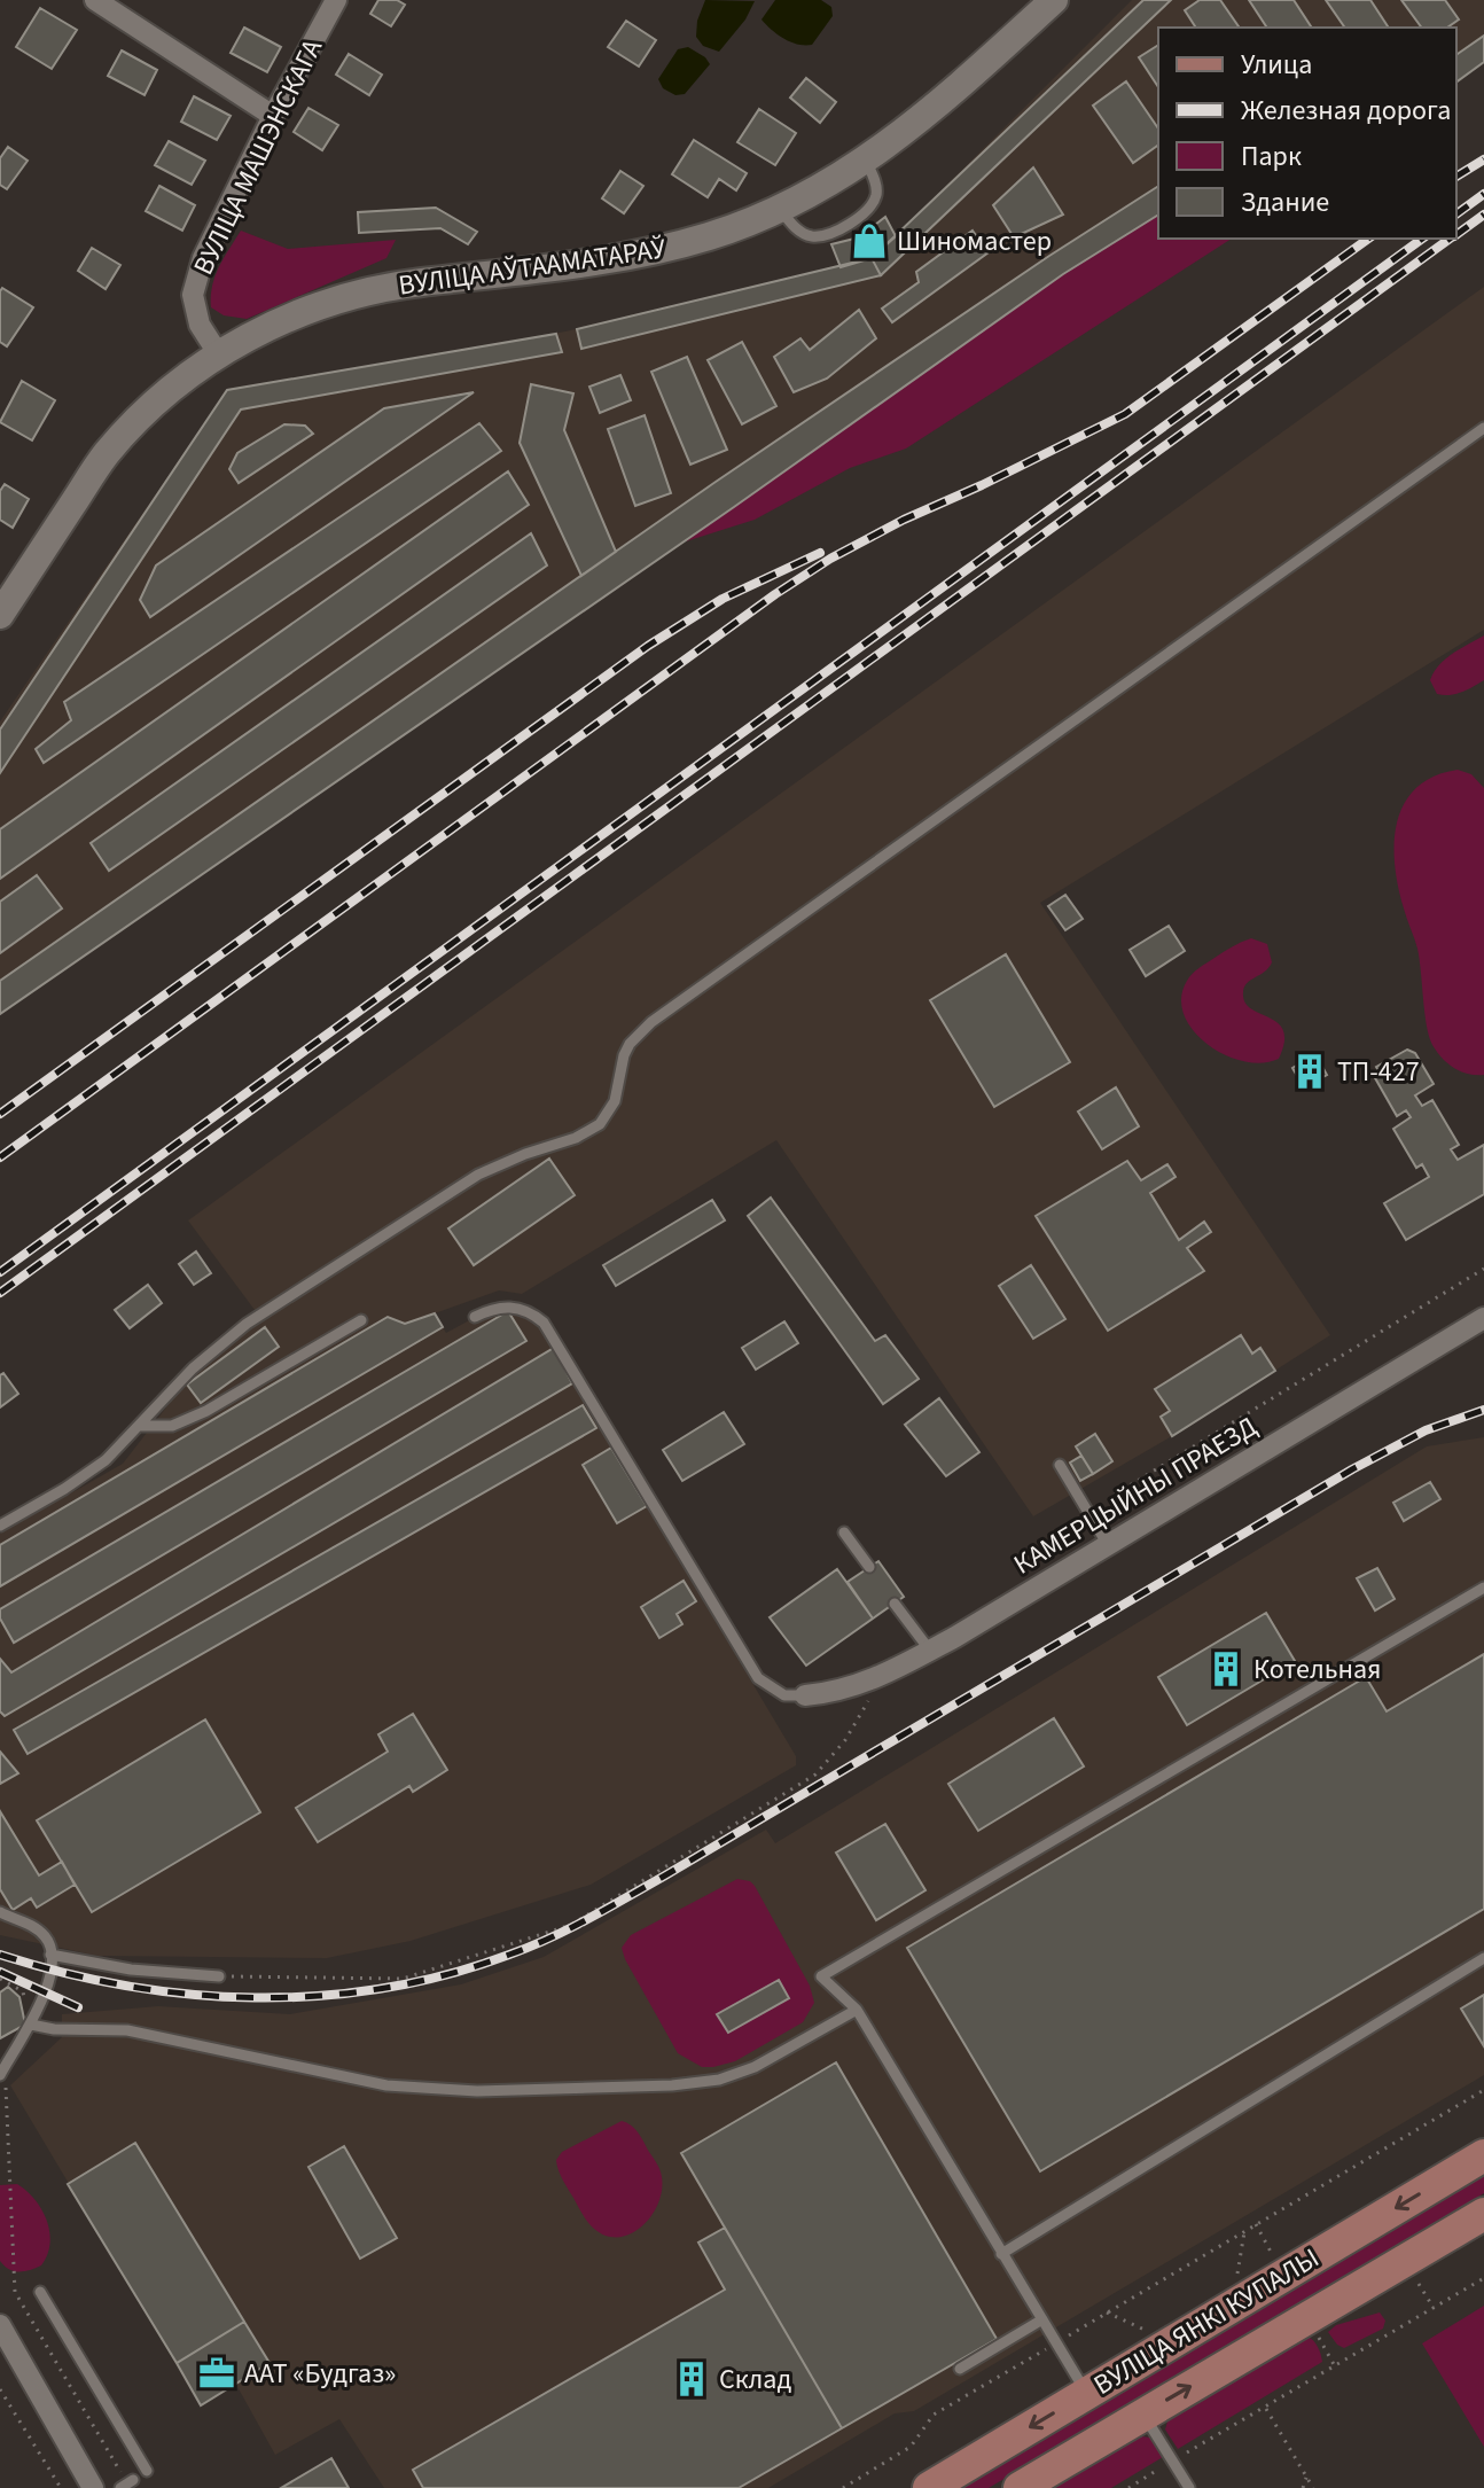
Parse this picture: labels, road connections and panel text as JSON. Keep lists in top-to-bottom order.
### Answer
{
  "streets": {
    "main road": ["ВУЛІЦА АЎТААМАТАРАЎ", "ВУЛІЦА ЯНКІ КУПАЛЫ"],
    "street": ["ВУЛІЦА МАШЭНСКАГА", "КАМЕРЦЫЙНЫ ПРАЕЗД"]
  },
  "crossings": [
    ["ВУЛІЦА МАШЭНСКАГА", "ВУЛІЦА АЎТААМАТАРАЎ"]
  ],
  "places": {
    "shop": ["Шиномастер"],
    "building": ["ТП-427", "Котельная", "Склад"],
    "office": ["ААТ «Будгаз»"]
  },
  "legend": [
    "Улица",
    "Железная дорога",
    "Парк",
    "Здание"
  ]
}
